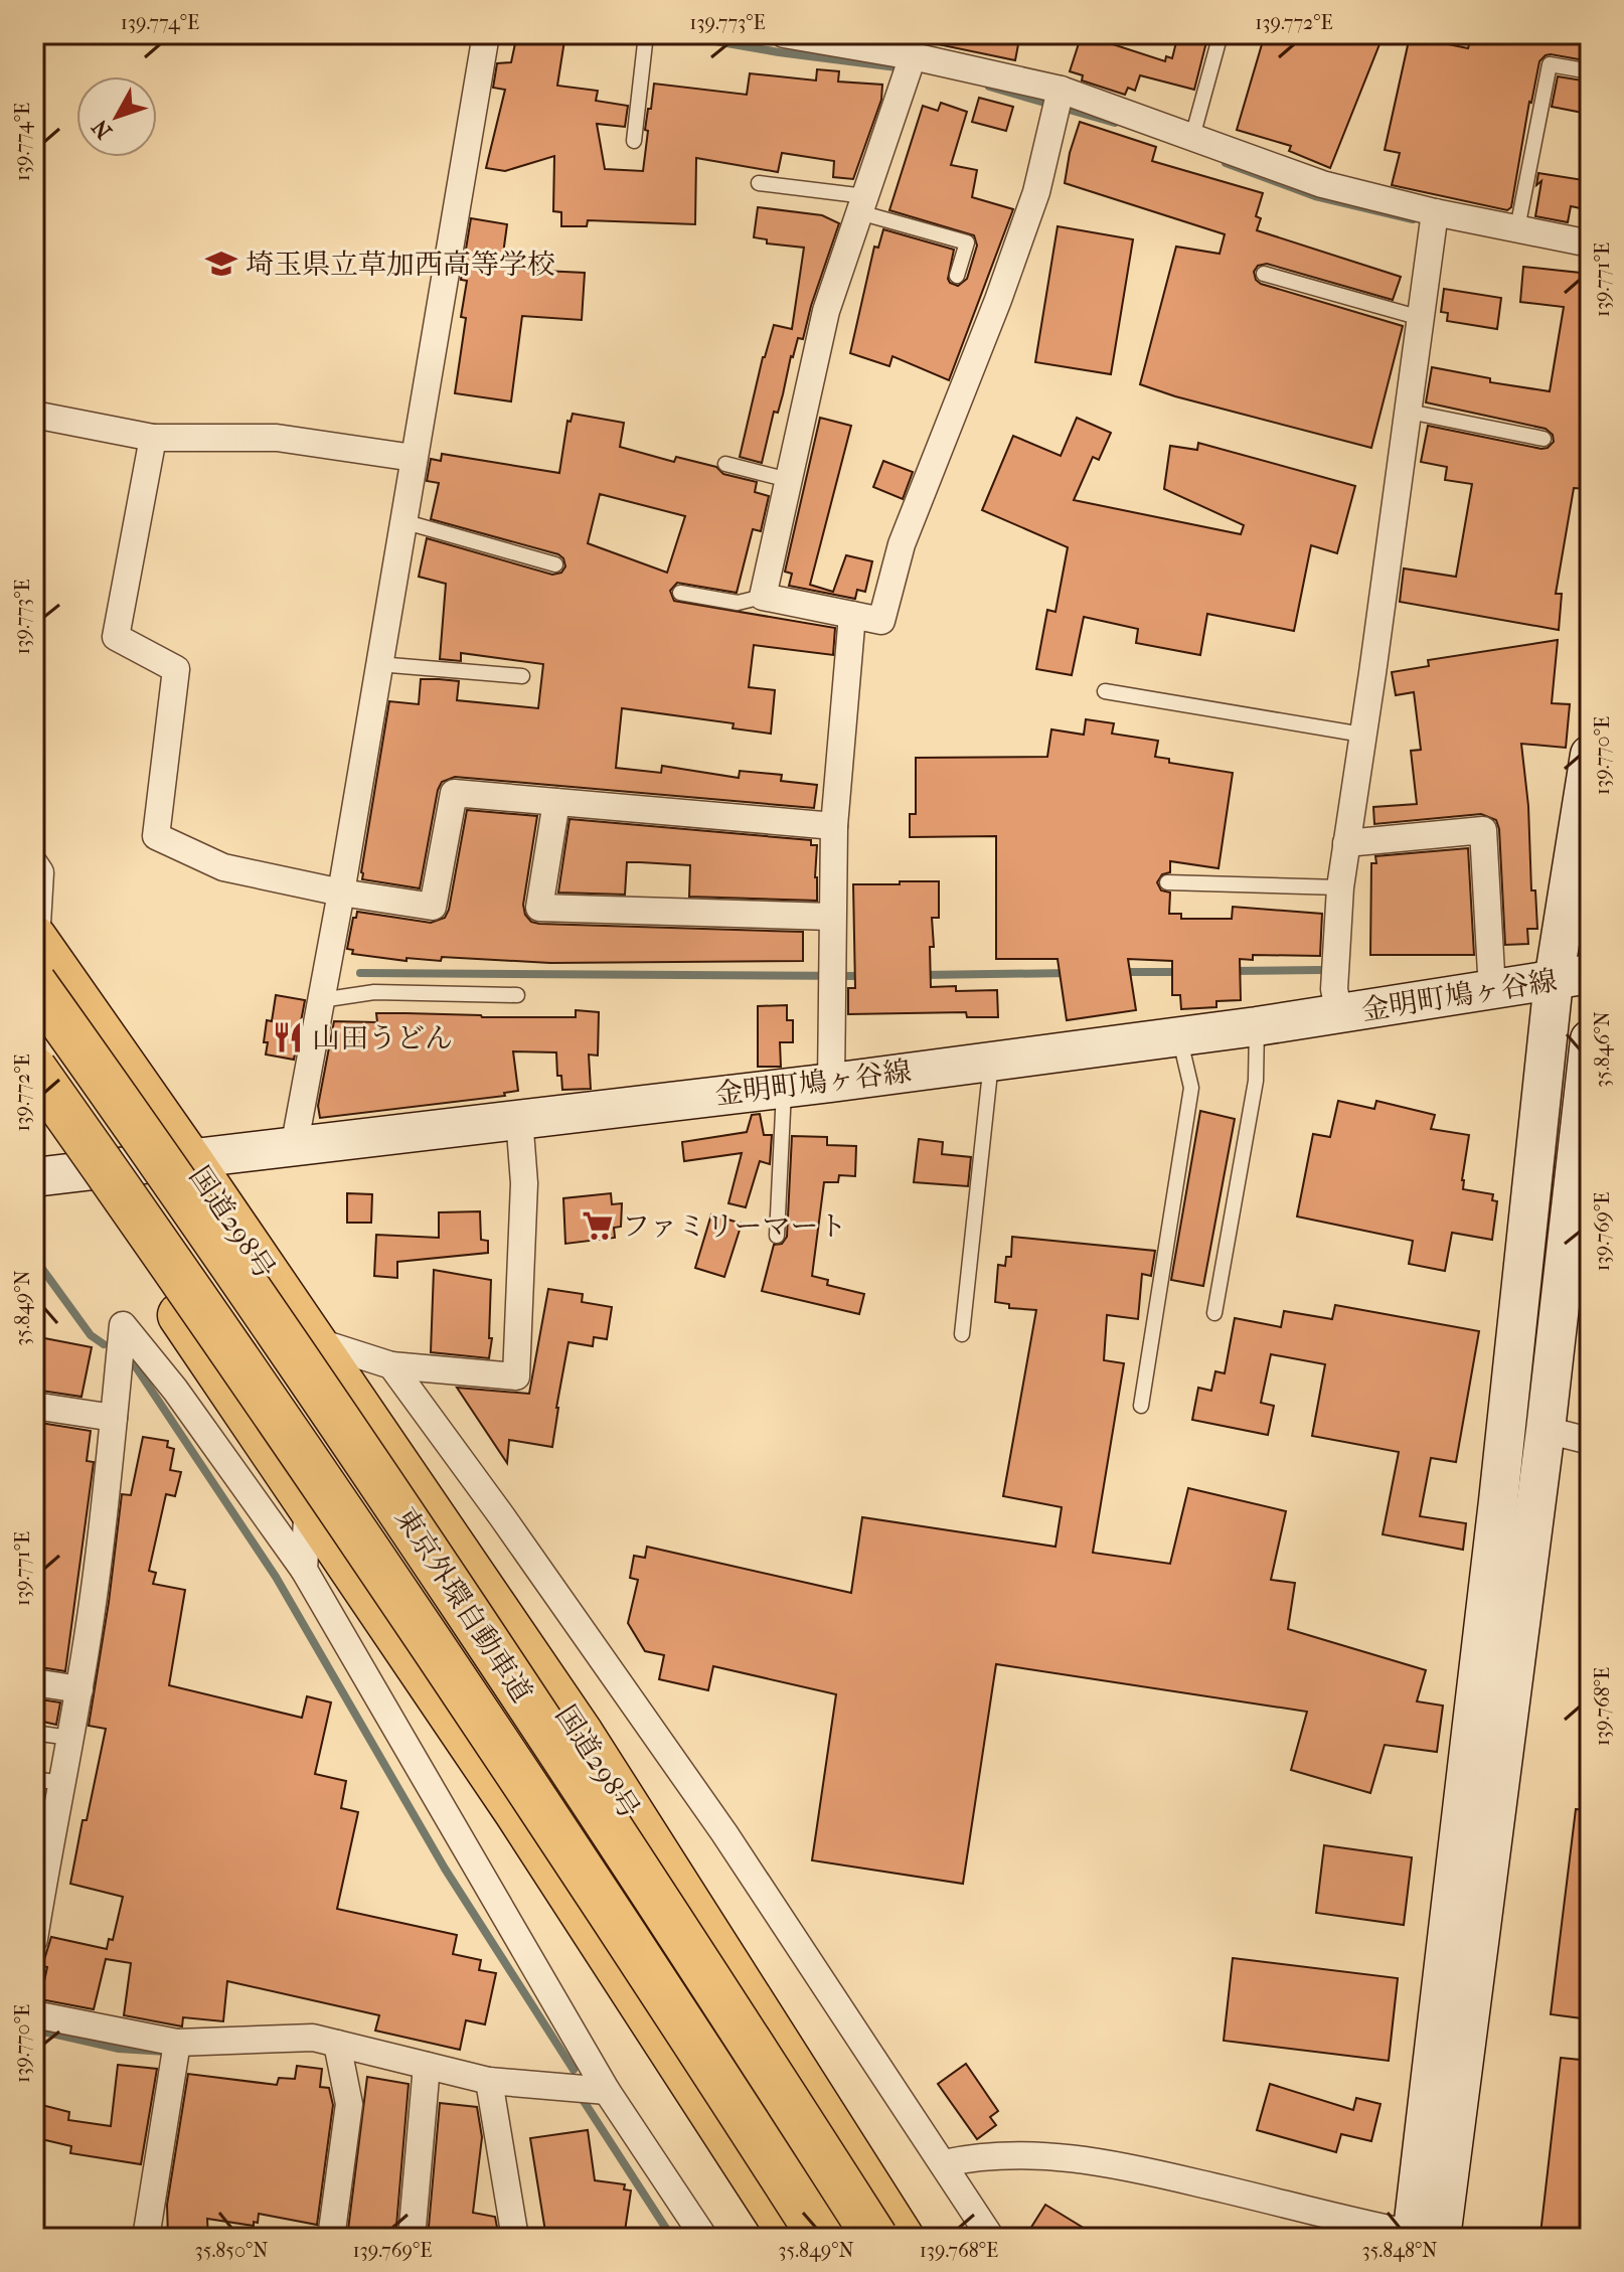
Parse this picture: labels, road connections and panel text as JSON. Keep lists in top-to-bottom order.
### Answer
{
  "streets": {
    "highway": ["国道298号", "東京外環自動車道"],
    "street": ["金明町鳩ヶ谷線"]
  },
  "crossings": [
    ["金明町鳩ヶ谷線", "国道298号"],
    ["国道298号", "東京外環自動車道"]
  ],
  "places": {
    "school or university": ["埼玉県立草加西高等学校"],
    "restaurant": ["山田うどん"],
    "supermarket": ["ファミリーマート"]
  },
  "north": "bottom left",
  "coordinates": [
    "139.774°E",
    "139.773°E",
    "139.772°E",
    "139.771°E",
    "139.770°E",
    "35.846°N",
    "139.769°E",
    "35.849°N",
    "139.768°E",
    "35.850°N",
    "35.848°N"
  ]
}
